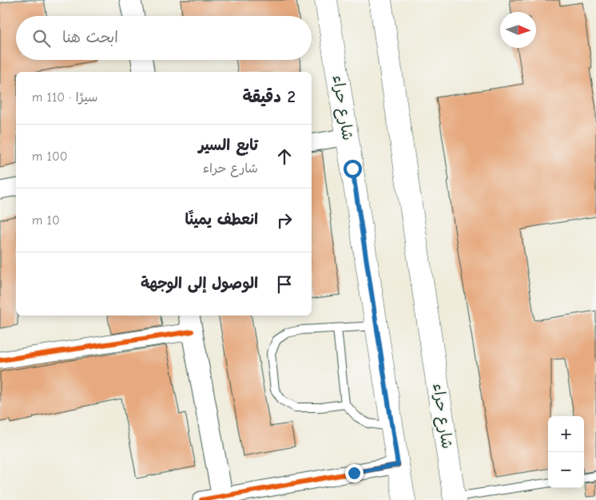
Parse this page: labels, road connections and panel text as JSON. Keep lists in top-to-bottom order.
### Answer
{
  "streets": {
    "main road": ["شارع حراء"]
  },
  "north": "right",
  "page": {
    "search": "ابحث هنا",
    "heading": ["2 دقيقة", "سيرًا · 110 m"],
    "list": [
      ["تابع السير", "شارع حراء", "100 m"],
      ["انعطف يمينًا", "10 m"],
      "الوصول إلى الوجهة"
    ],
    "map_buttons": ["+", "−"]
  }
}
